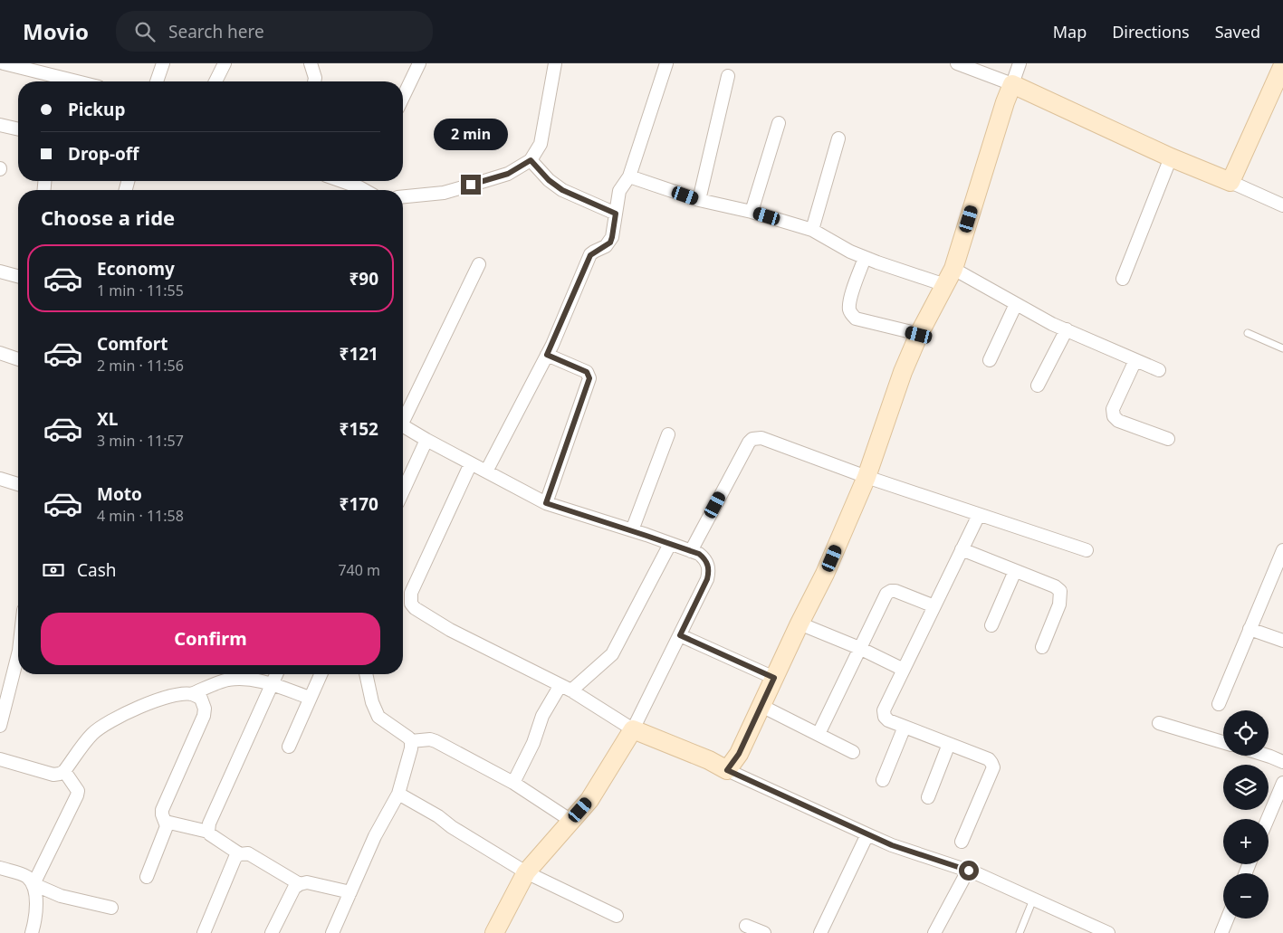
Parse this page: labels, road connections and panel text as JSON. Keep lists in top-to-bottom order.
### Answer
{
  "page": {
    "header": "Movio",
    "search": "Search here",
    "nav": ["Map", "Directions", "Saved"],
    "banner": ["Pickup", "Drop-off"],
    "bubble": "2 min",
    "heading": "Choose a ride",
    "list": [
      {
        "name": "Economy",
        "note": "1 min · 11:55",
        "value": "₹90"
      },
      {
        "name": "Comfort",
        "note": "2 min · 11:56",
        "value": "₹121"
      },
      {
        "name": "XL",
        "note": "3 min · 11:57",
        "value": "₹152"
      },
      {
        "name": "Moto",
        "note": "4 min · 11:58",
        "value": "₹170"
      }
    ],
    "pay": ["Cash", "740 m"],
    "buttons": "Confirm",
    "map_buttons": ["+", "−"]
  }
}
